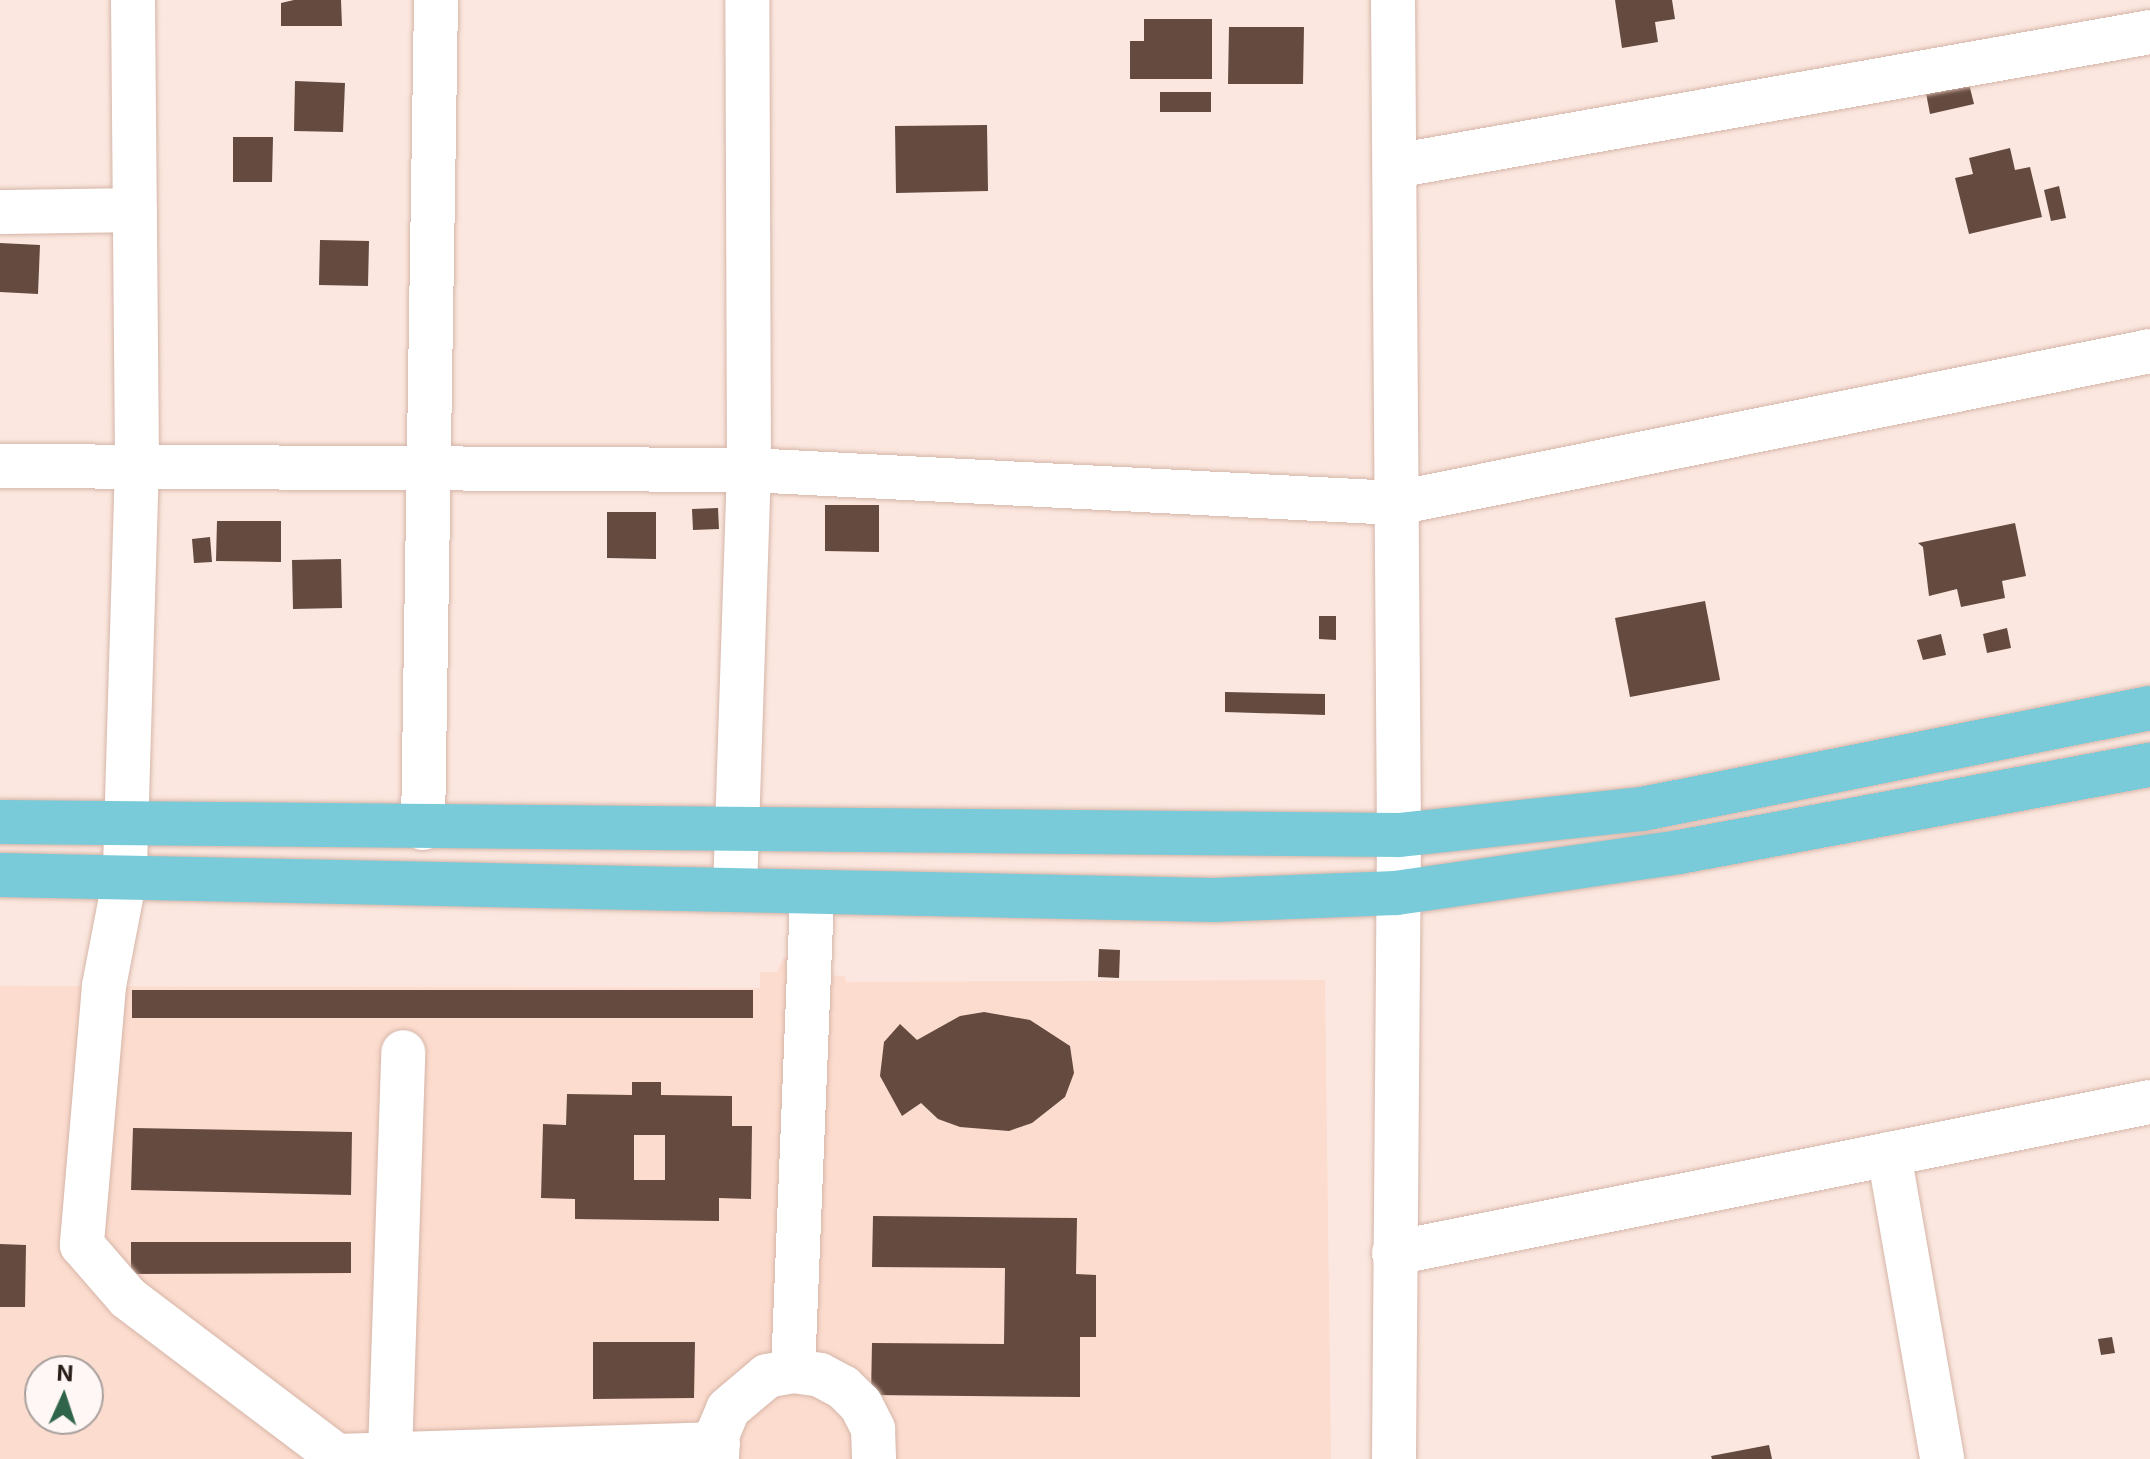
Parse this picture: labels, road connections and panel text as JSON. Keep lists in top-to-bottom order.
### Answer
{
  "north": "top"
}
